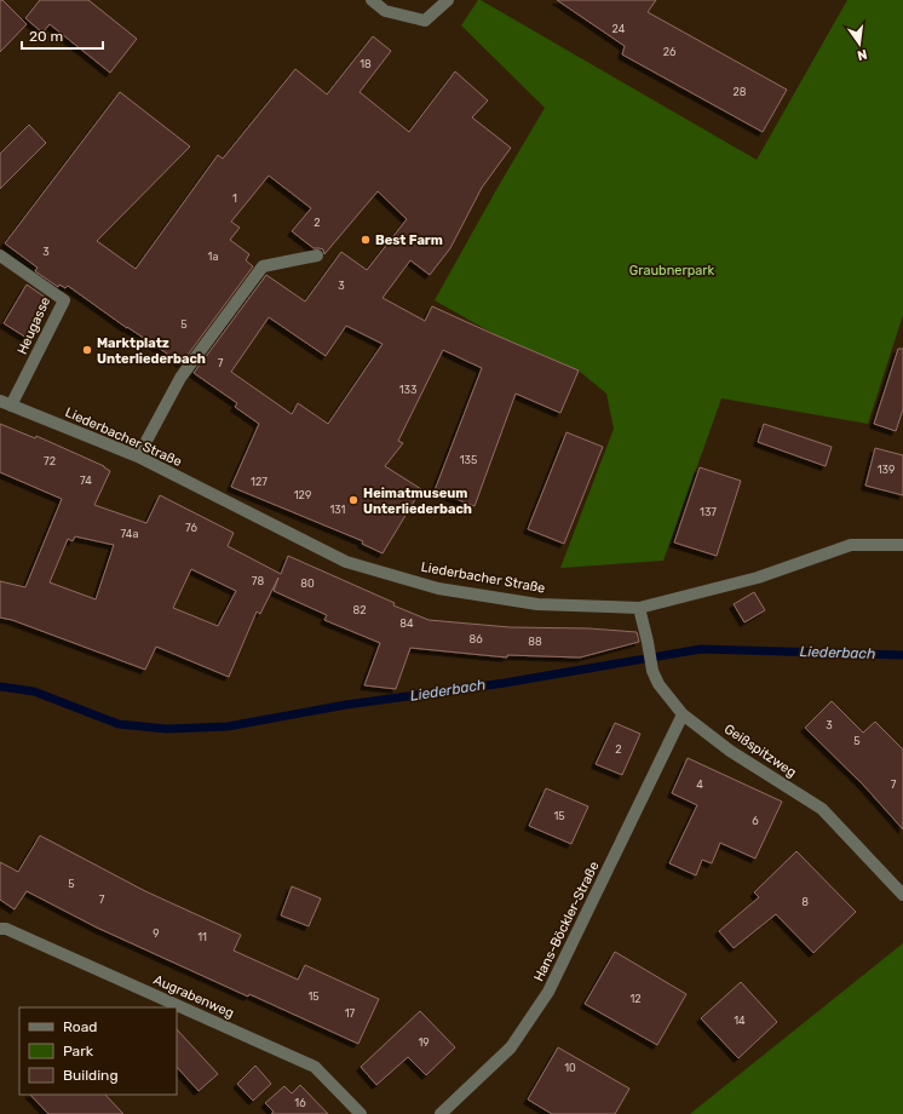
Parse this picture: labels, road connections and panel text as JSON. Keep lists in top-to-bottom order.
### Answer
{
  "streets": {
    "street": [
      "Heugasse",
      "Liederbacher Straße",
      "Geißspitzweg",
      "Hans-Böckler-Straße",
      "Augrabenweg"
    ]
  },
  "crossings": [
    ["Heugasse", "Liederbacher Straße"],
    ["Liederbacher Straße", "Geißspitzweg"],
    ["Geißspitzweg", "Hans-Böckler-Straße"]
  ],
  "water": ["Liederbach"],
  "parks": ["Graubnerpark"],
  "places": ["Best Farm", "Marktplatz Unterliederbach", "Heimatmuseum Unterliederbach"],
  "house_numbers": [
    "24",
    "26",
    "18",
    "28",
    "1",
    "2",
    "3",
    "1a",
    "3",
    "5",
    "7",
    "133",
    "135",
    "72",
    "139",
    "74",
    "127",
    "129",
    "131",
    "137",
    "76",
    "74a",
    "78",
    "80",
    "82",
    "84",
    "86",
    "88",
    "3",
    "5",
    "2",
    "4",
    "7",
    "15",
    "6",
    "5",
    "7",
    "8",
    "9",
    "11",
    "15",
    "12",
    "17",
    "14",
    "19",
    "10",
    "16"
  ],
  "legend": ["Road", "Park", "Building"],
  "scale_bar": "20 m",
  "north": "bottom"
}
